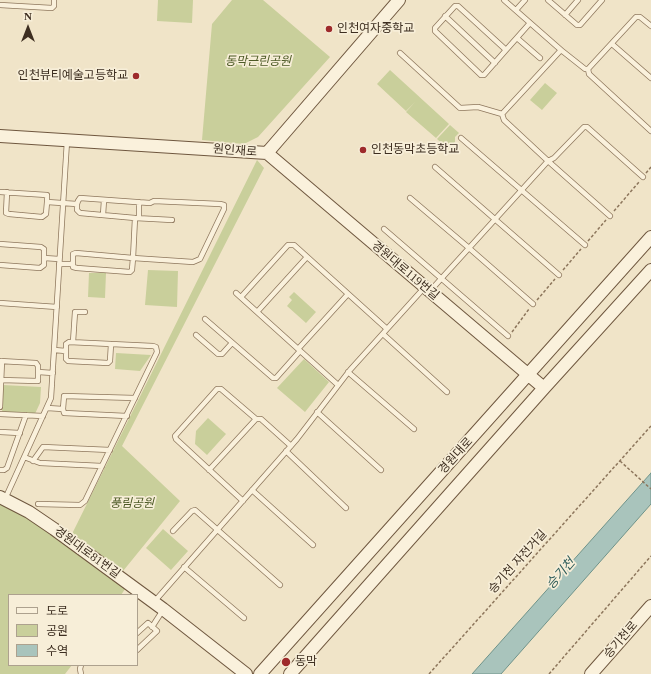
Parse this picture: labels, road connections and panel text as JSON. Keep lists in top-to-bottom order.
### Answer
{
  "streets": {
    "main road": [
      "원인재로",
      "경원대로119번길",
      "경원대로",
      "경원대로81번길",
      "승기천로"
    ],
    "path": ["승기천 자전거길"]
  },
  "crossings": [
    ["원인재로", "경원대로119번길"],
    ["경원대로119번길", "경원대로"]
  ],
  "water": ["승기천"],
  "parks": ["동막근린공원", "풍림공원"],
  "places": [
    "인천여자중학교",
    "인천뷰티예술고등학교",
    "인천동막초등학교",
    "동막"
  ],
  "legend": ["도로", "공원", "수역"],
  "north": "top"
}
